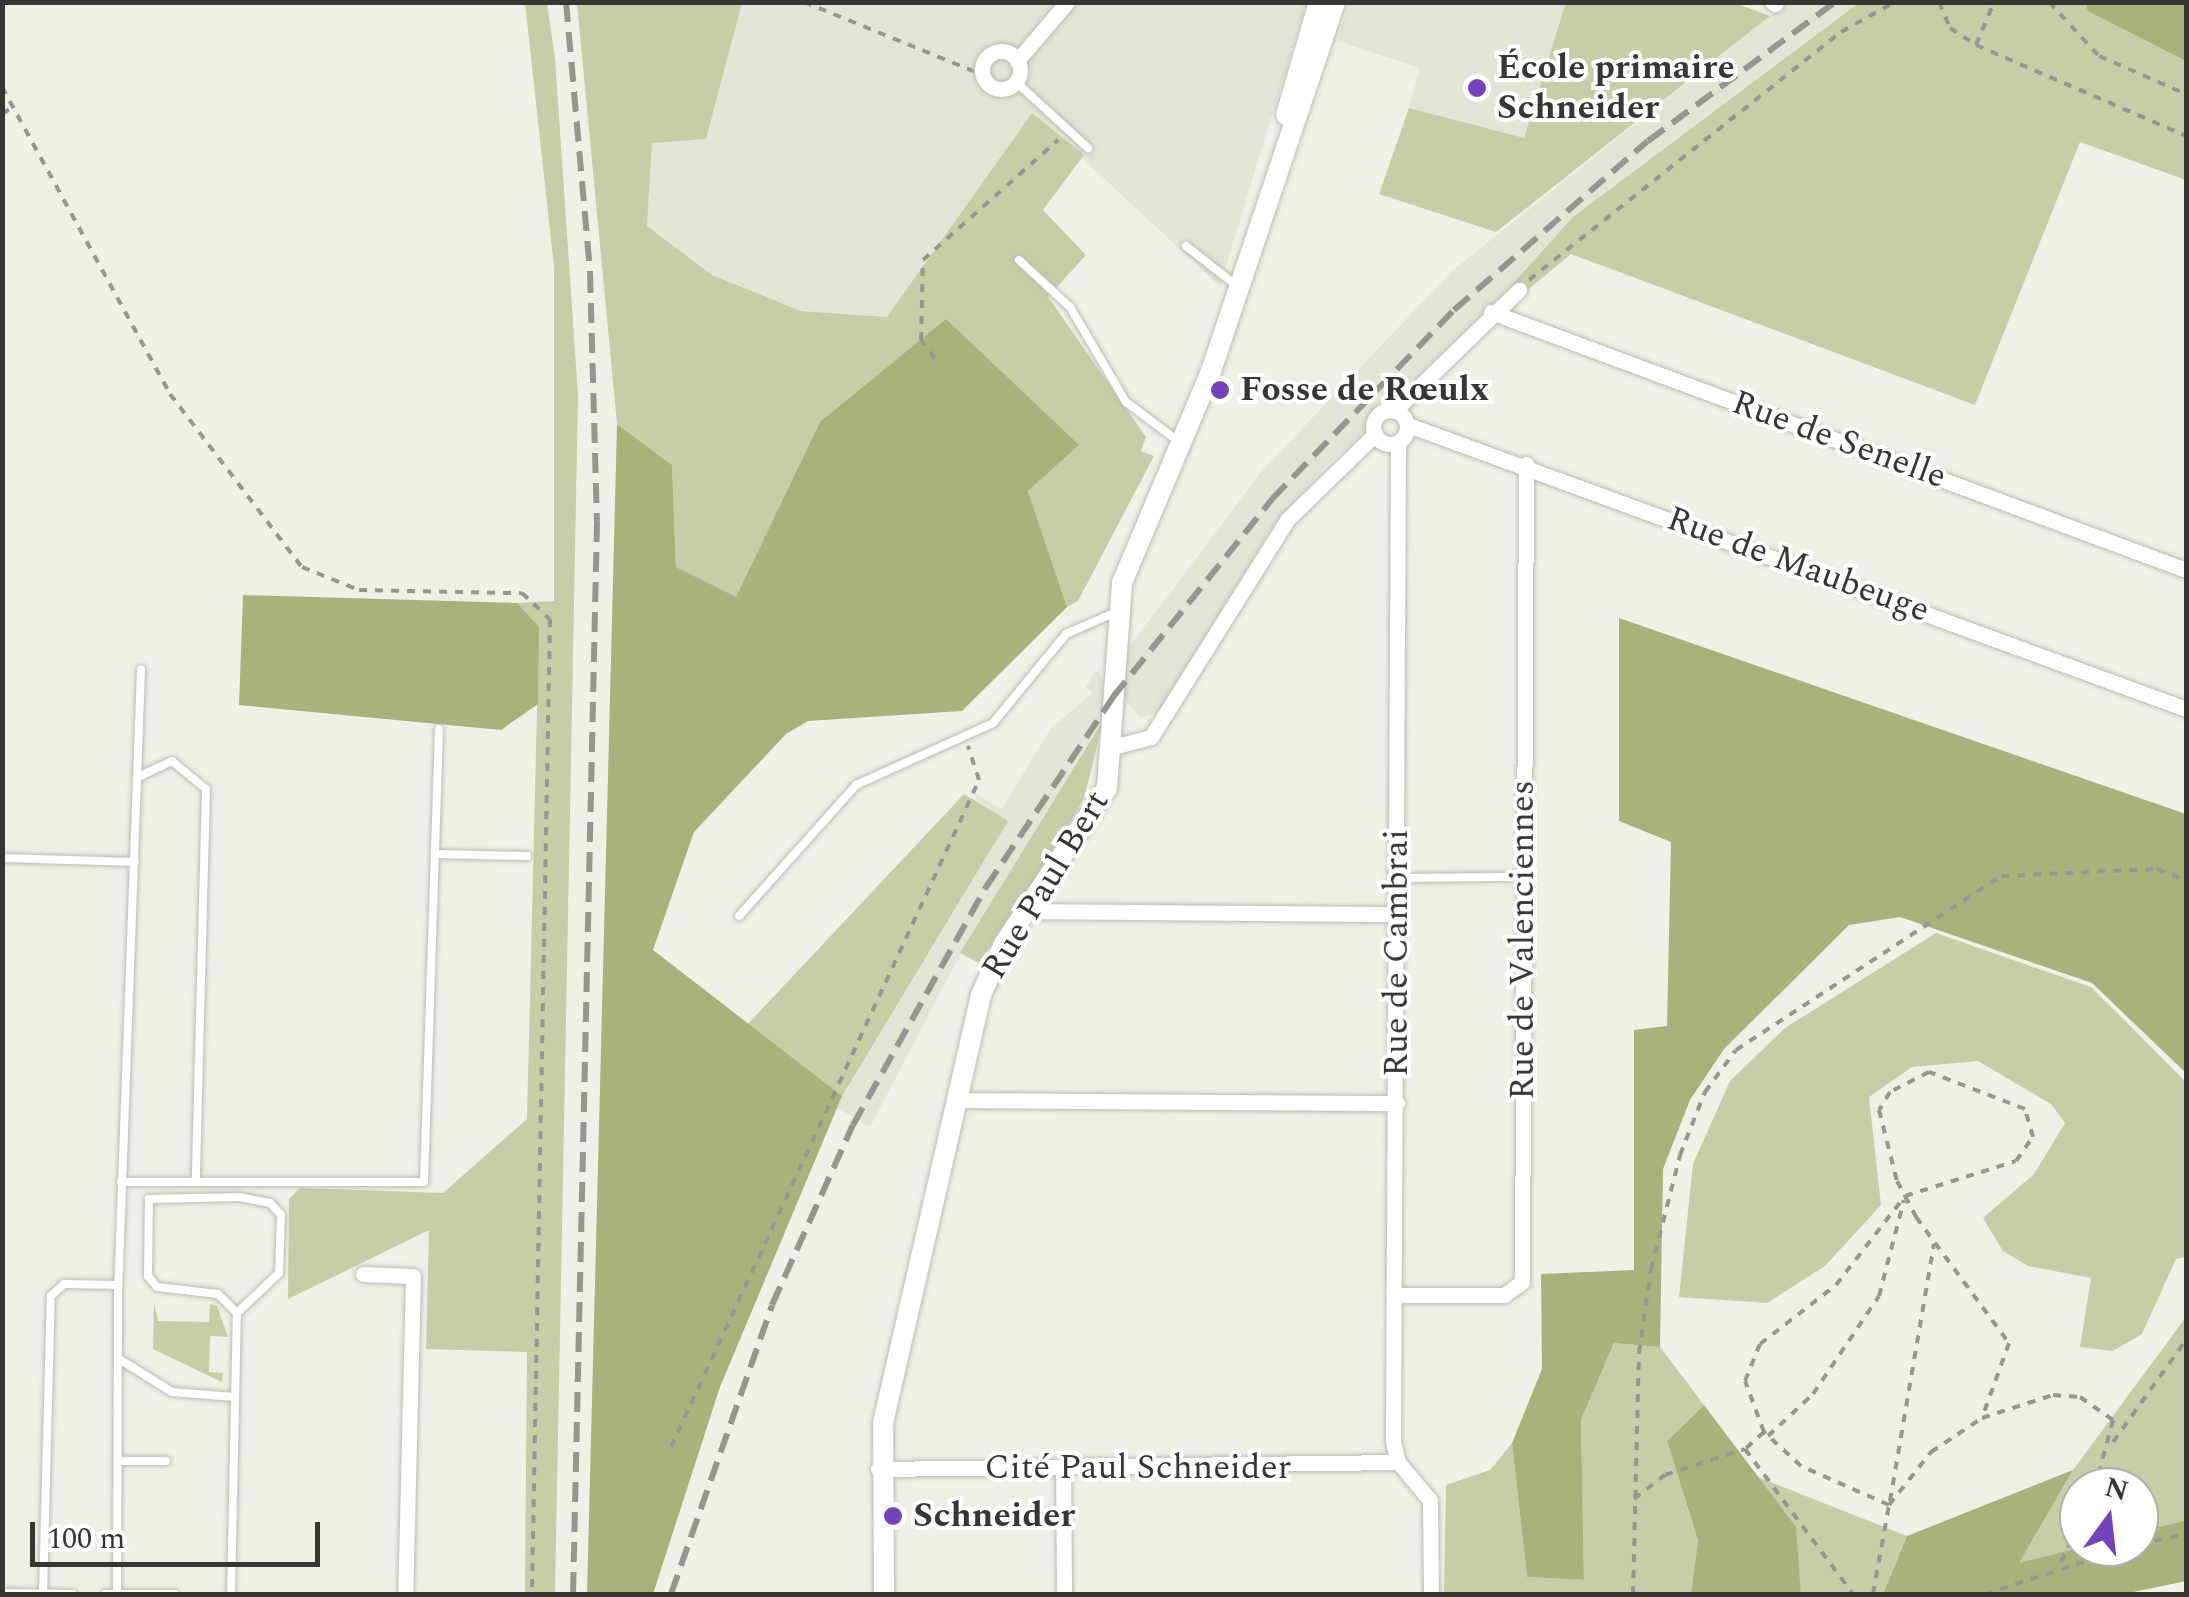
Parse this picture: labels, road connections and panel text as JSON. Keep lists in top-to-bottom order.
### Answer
{
  "streets": {
    "street": [
      "Rue de Senelle",
      "Rue de Maubeuge",
      "Rue Paul Bert",
      "Rue de Valenciennes",
      "Rue de Cambrai",
      "Cité Paul Schneider"
    ]
  },
  "crossings": [
    ["Rue de Maubeuge", "Rue de Valenciennes"],
    ["Rue Paul Bert", "Cité Paul Schneider"],
    ["Rue de Valenciennes", "Rue de Cambrai"],
    ["Rue de Cambrai", "Cité Paul Schneider"]
  ],
  "places": ["École primaire Schneider", "Fosse de Rœulx", "Schneider"],
  "scale_bar": "100 m",
  "north": "top"
}
